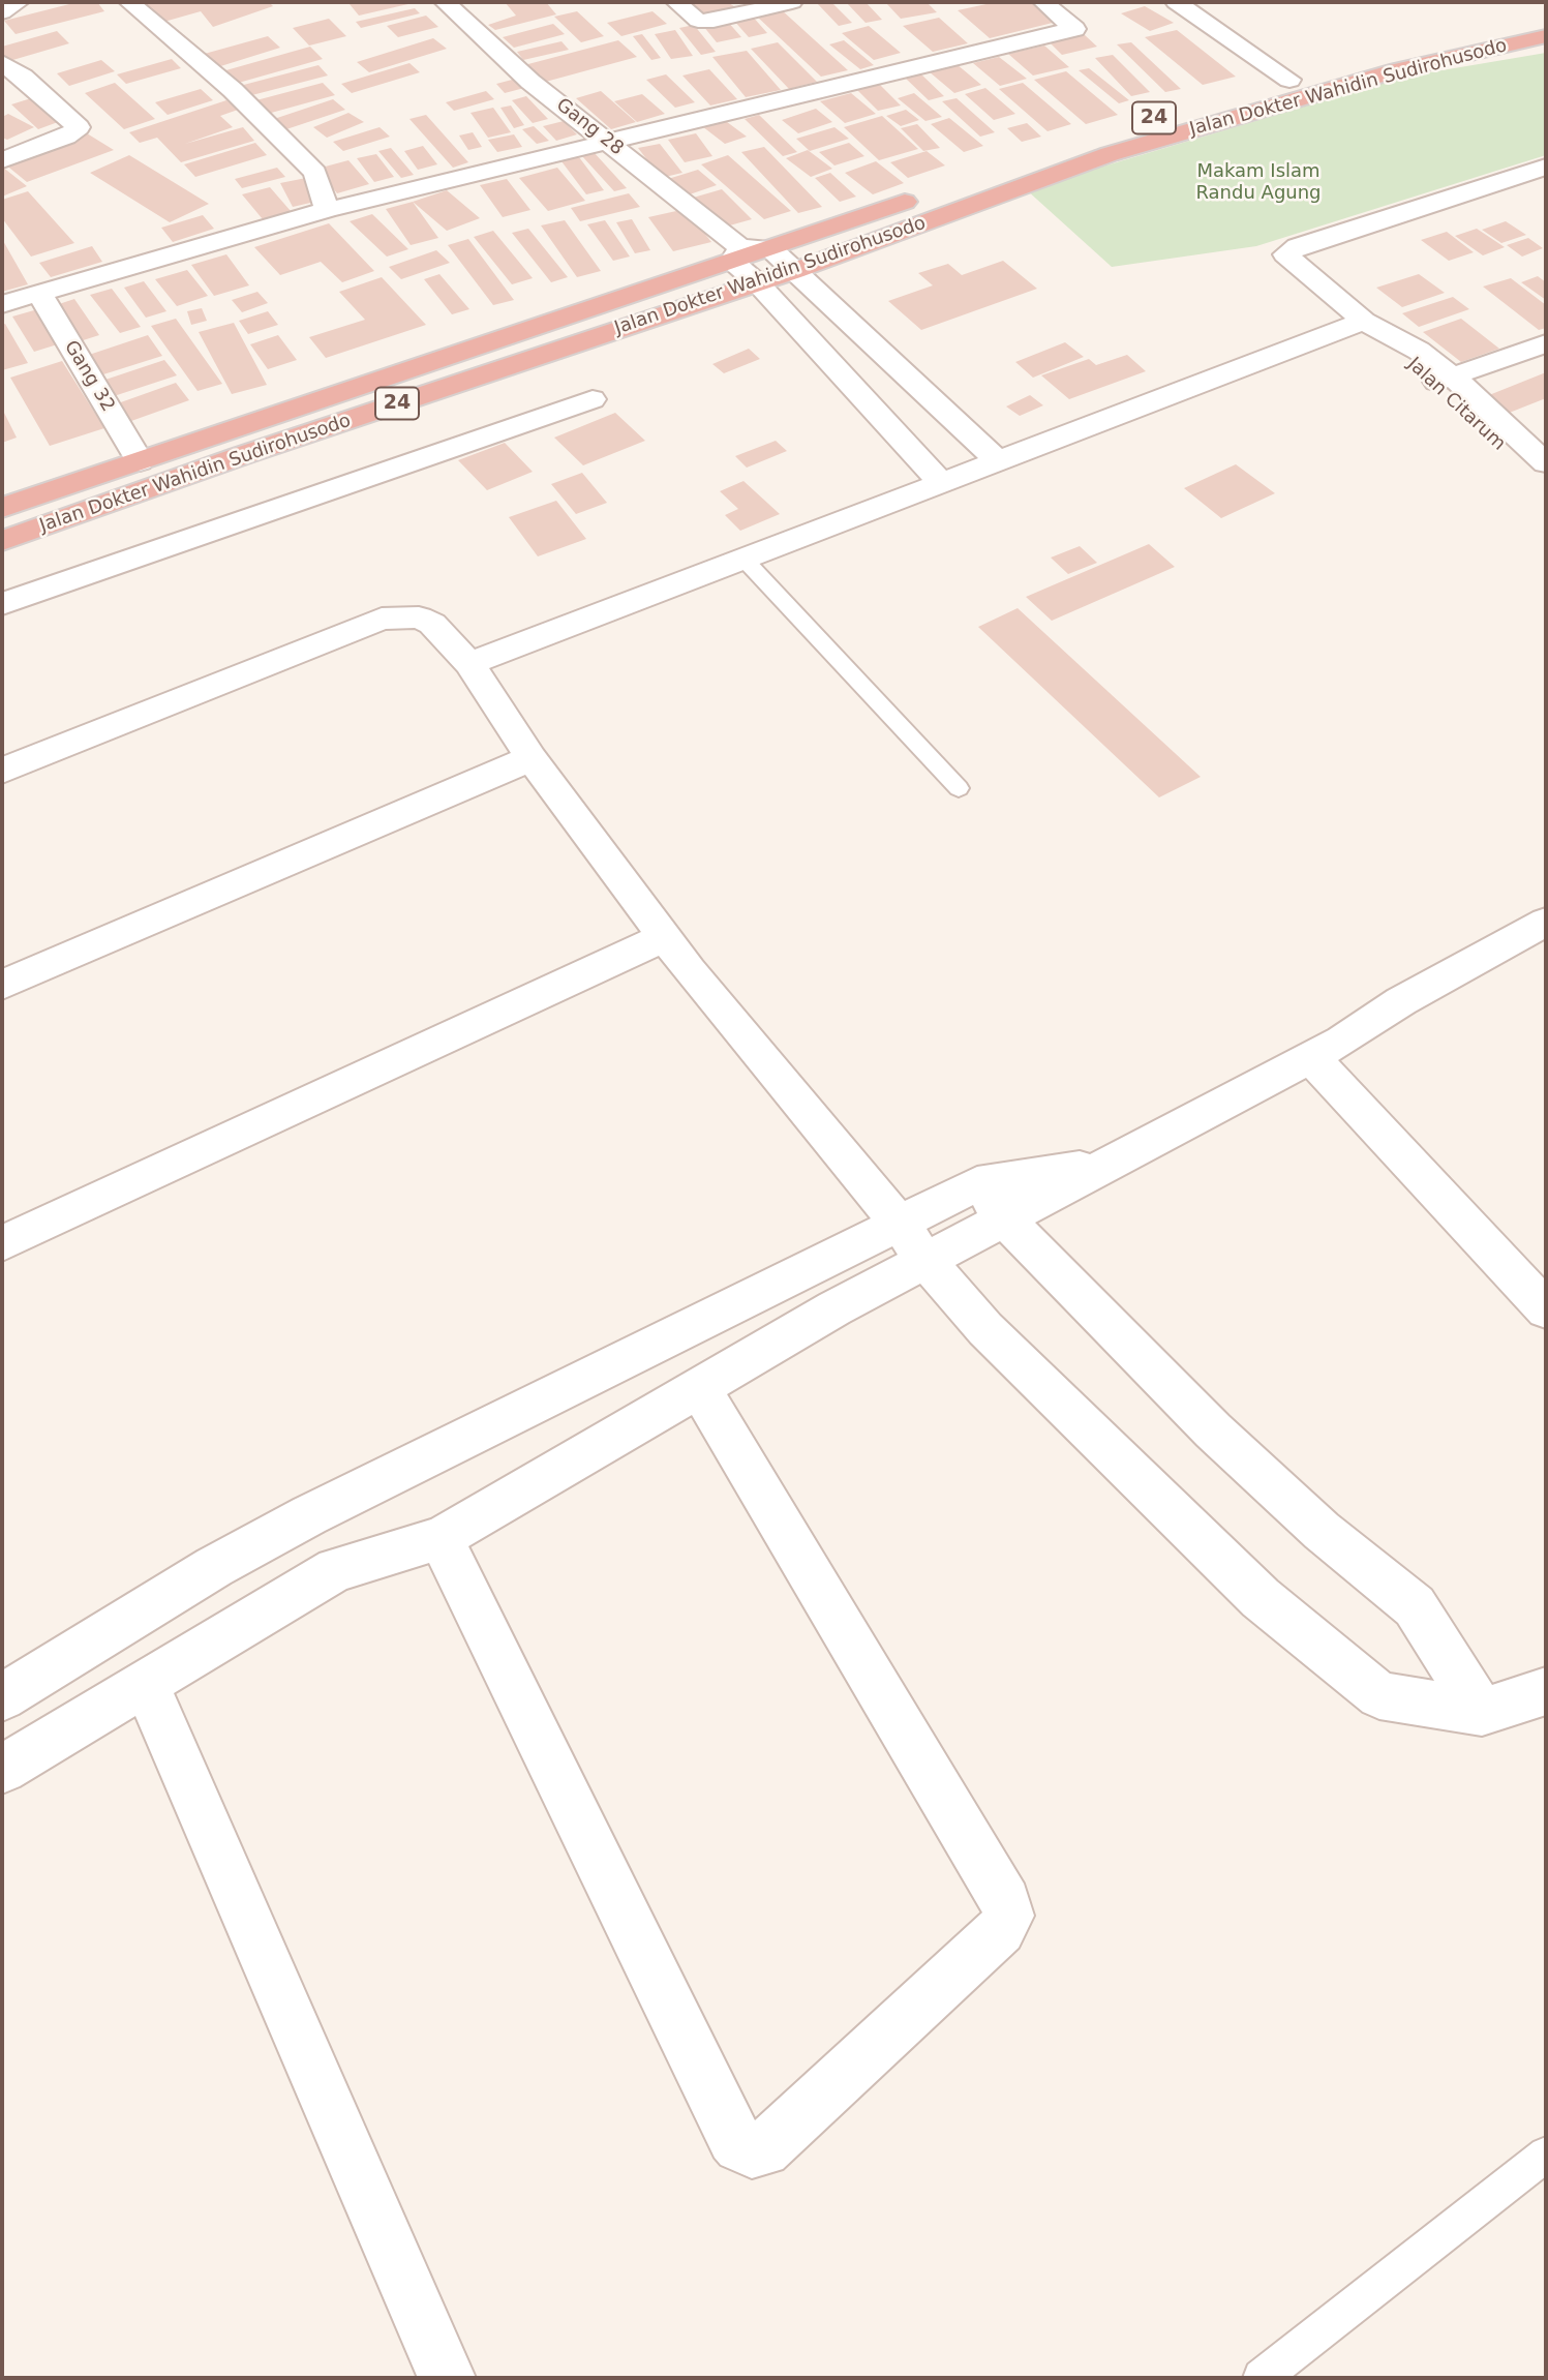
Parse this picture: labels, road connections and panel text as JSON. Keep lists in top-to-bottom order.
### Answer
{
  "streets": {
    "highway": ["Jalan Dokter Wahidin Sudirohusodo", "24"],
    "street": ["Gang 28", "Gang 32", "Jalan Citarum"]
  },
  "crossings": [
    ["Jalan Dokter Wahidin Sudirohusodo", "Gang 28"],
    ["Jalan Dokter Wahidin Sudirohusodo", "Gang 32"]
  ],
  "parks": ["Makam Islam Randu Agung"]
}
